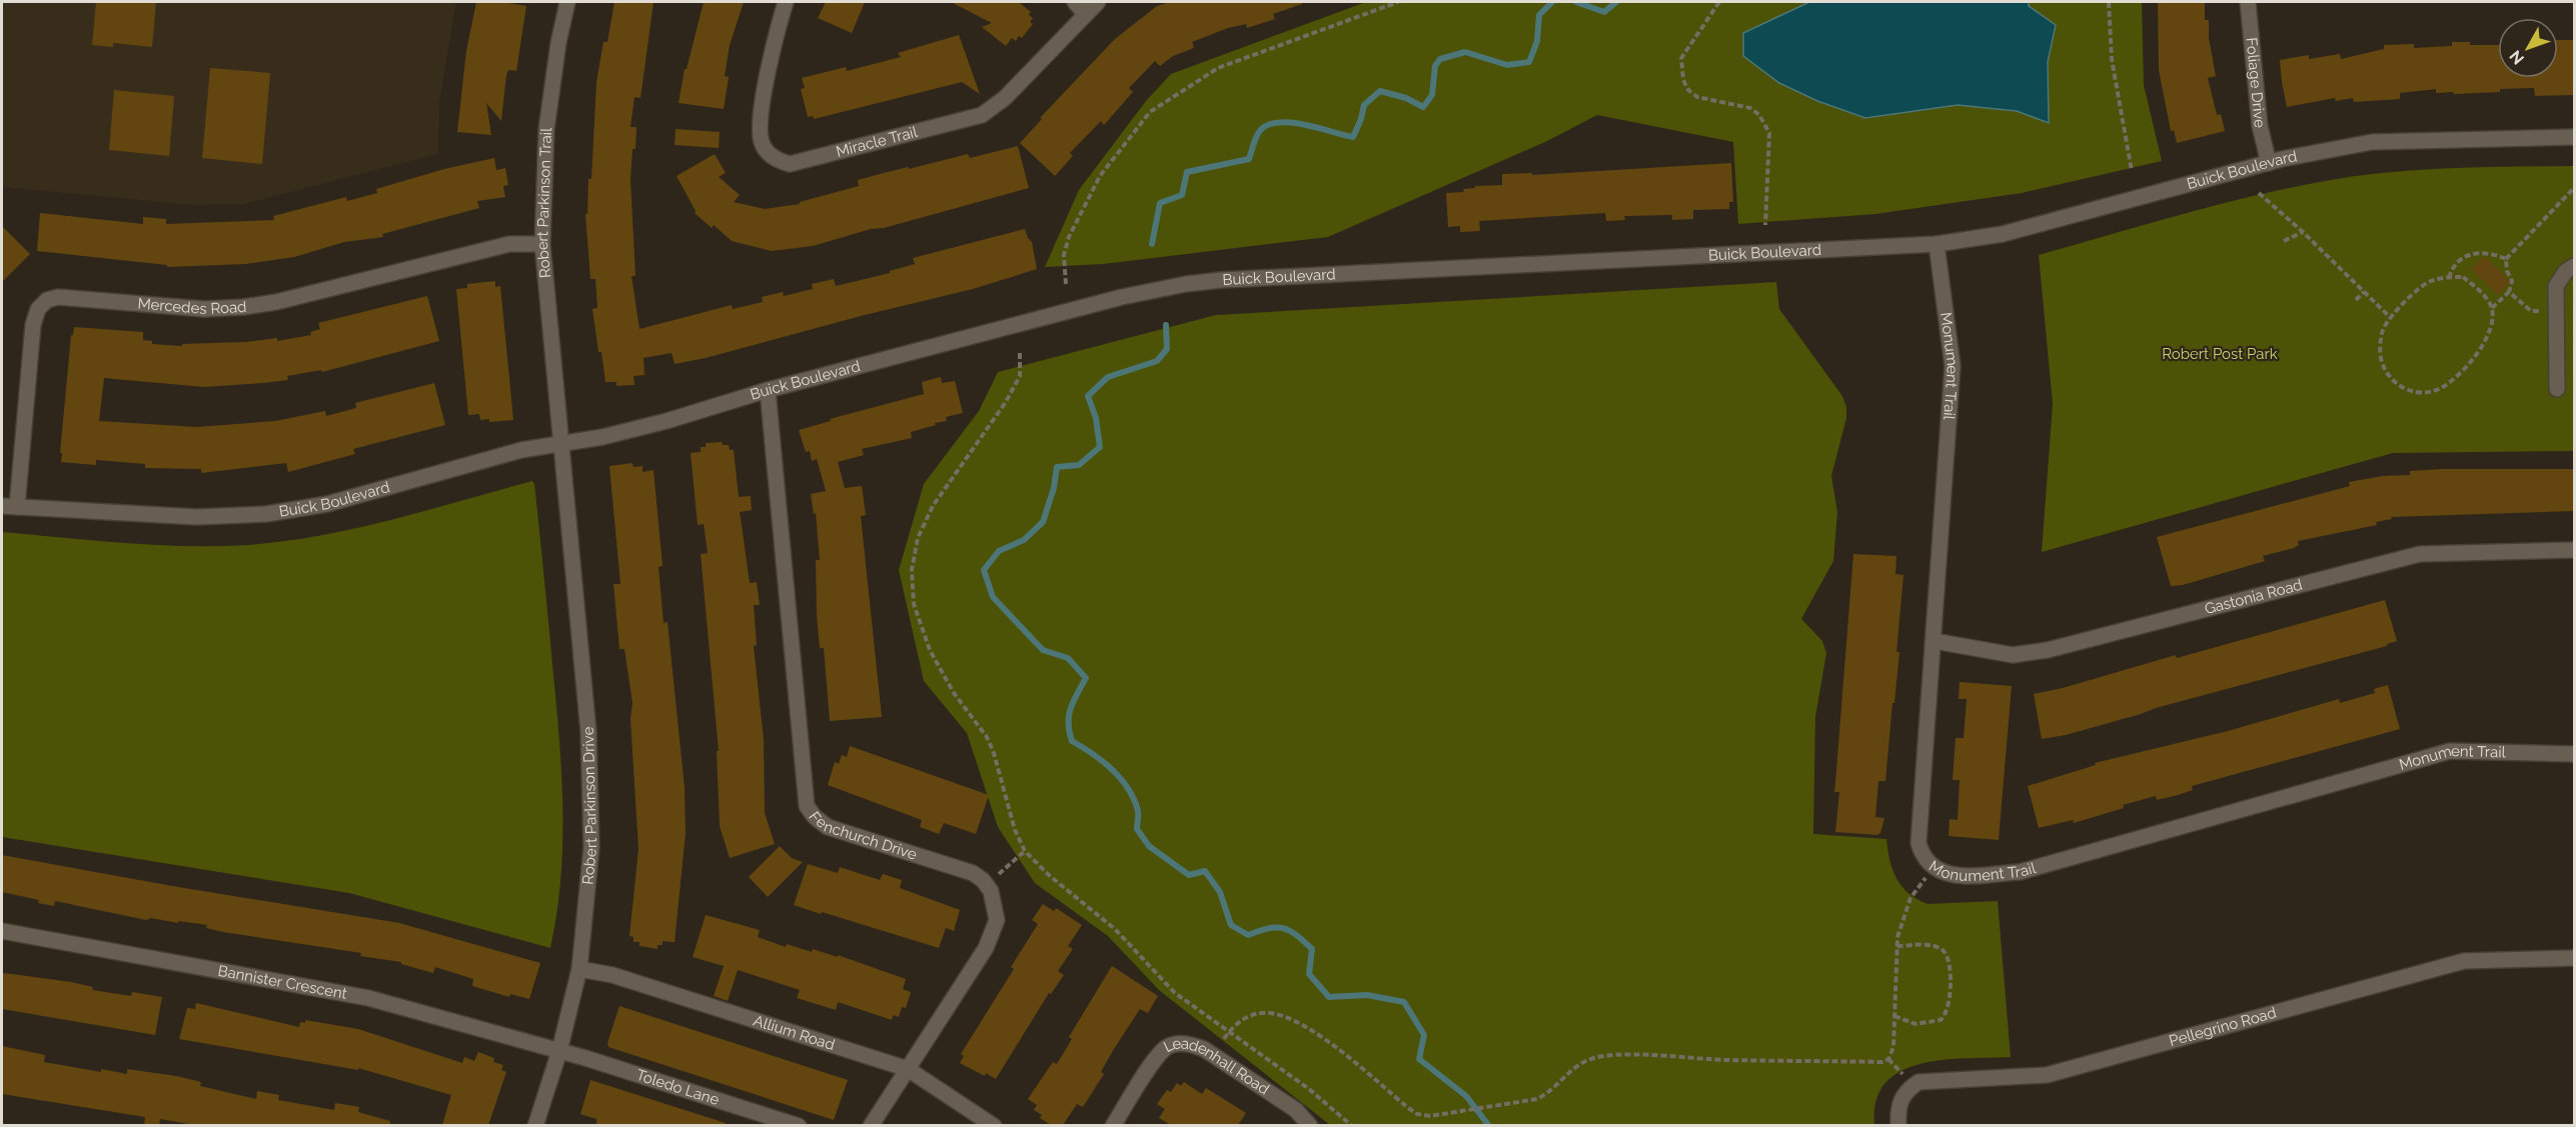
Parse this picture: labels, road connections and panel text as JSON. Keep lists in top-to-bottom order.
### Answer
{
  "streets": {
    "street": [
      "Foliage Drive",
      "Miracle Trail",
      "Buick Boulevard",
      "Robert Parkinson Trail",
      "Mercedes Road",
      "Monument Trail",
      "Gastonia Road",
      "Robert Parkinson Drive",
      "Fenchurch Drive",
      "Bannister Crescent",
      "Pellegrino Road",
      "Allium Road",
      "Leadenhall Road",
      "Toledo Lane"
    ]
  },
  "crossings": [
    ["Foliage Drive", "Buick Boulevard"],
    ["Buick Boulevard", "Robert Parkinson Trail"],
    ["Buick Boulevard", "Mercedes Road"],
    ["Buick Boulevard", "Monument Trail"],
    ["Buick Boulevard", "Robert Parkinson Drive"],
    ["Buick Boulevard", "Fenchurch Drive"],
    ["Robert Parkinson Trail", "Mercedes Road"],
    ["Robert Parkinson Trail", "Robert Parkinson Drive"],
    ["Monument Trail", "Gastonia Road"],
    ["Robert Parkinson Drive", "Bannister Crescent"],
    ["Robert Parkinson Drive", "Allium Road"],
    ["Robert Parkinson Drive", "Toledo Lane"],
    ["Fenchurch Drive", "Allium Road"],
    ["Bannister Crescent", "Toledo Lane"]
  ],
  "parks": ["Robert Post Park"],
  "north": "bottom left"
}
